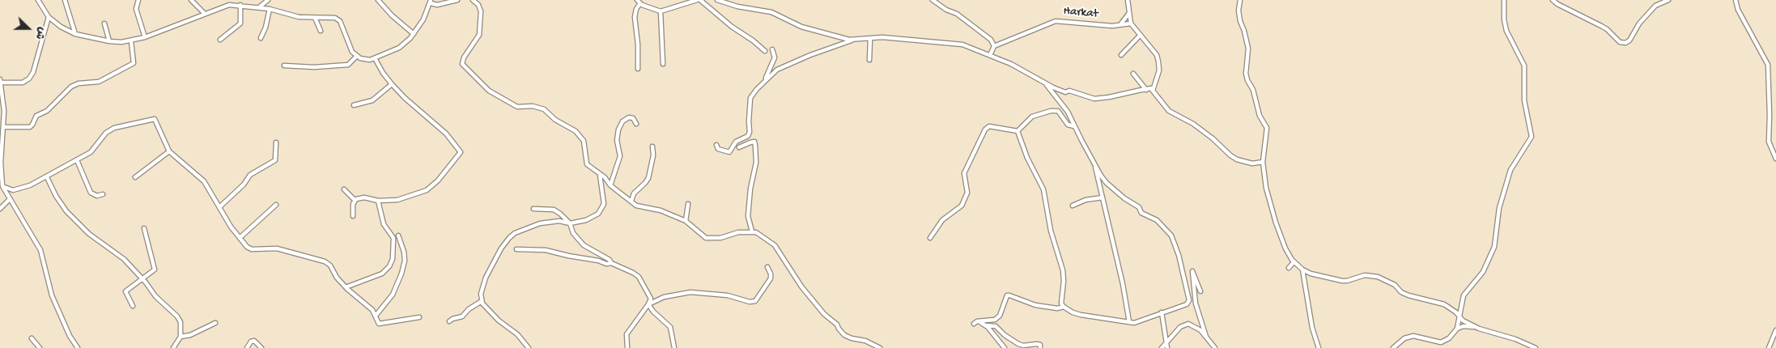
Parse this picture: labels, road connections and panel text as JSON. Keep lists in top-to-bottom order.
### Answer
{
  "streets": {
    "street": ["Harkat"]
  },
  "north": "right"
}
